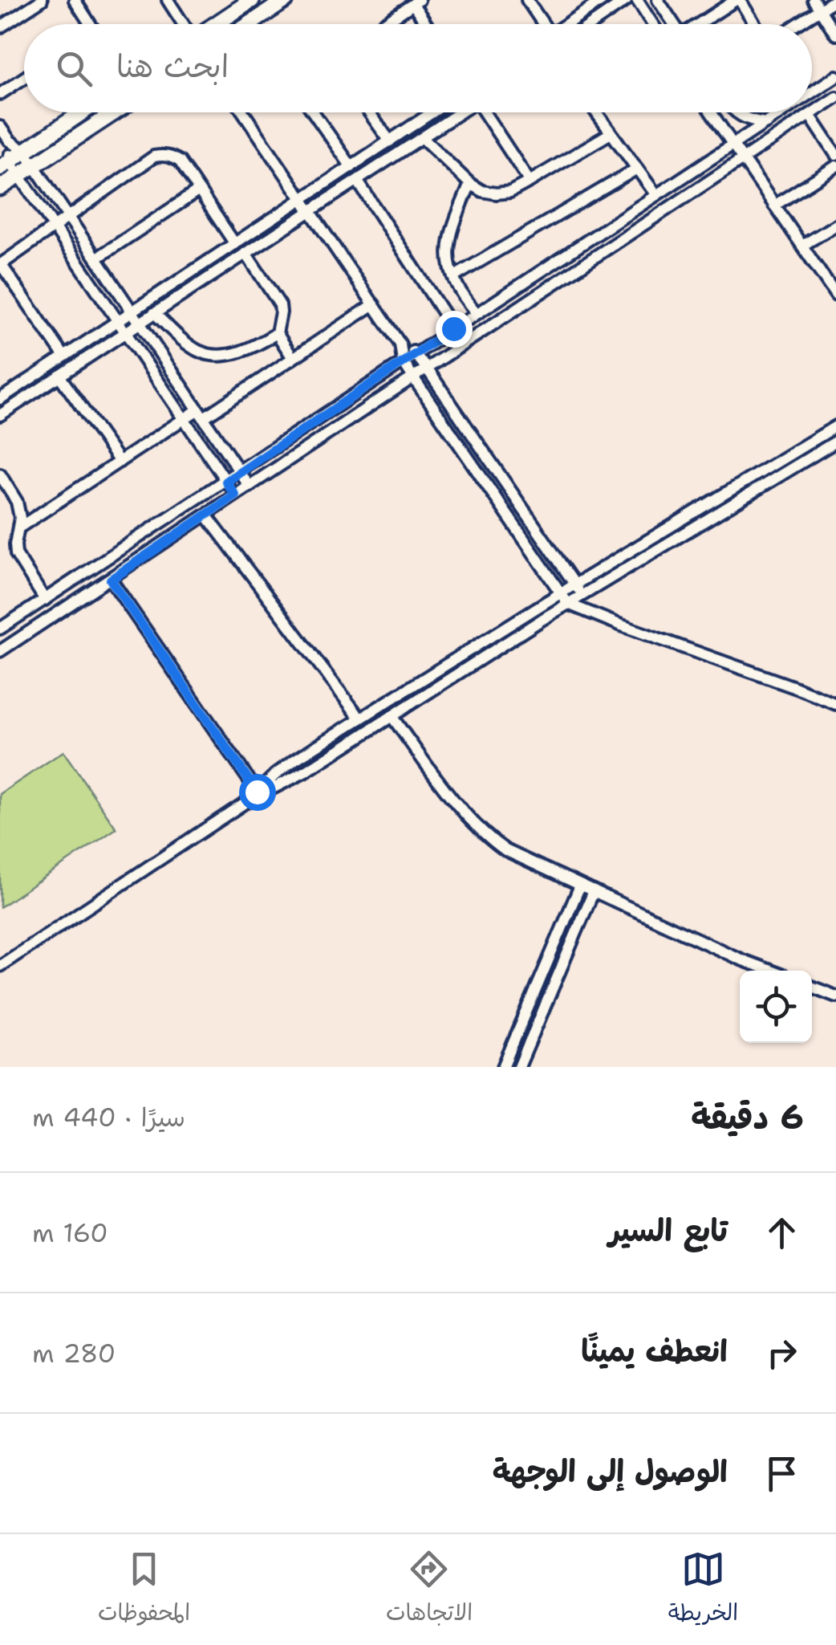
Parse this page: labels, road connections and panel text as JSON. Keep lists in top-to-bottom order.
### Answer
{
  "page": {
    "search": "ابحث هنا",
    "heading": ["6 دقيقة", "سيرًا · 440 m"],
    "list": [
      ["تابع السير", "160 m"],
      ["انعطف يمينًا", "280 m"],
      "الوصول إلى الوجهة"
    ],
    "nav": ["الخريطة", "الاتجاهات", "المحفوظات"]
  }
}
